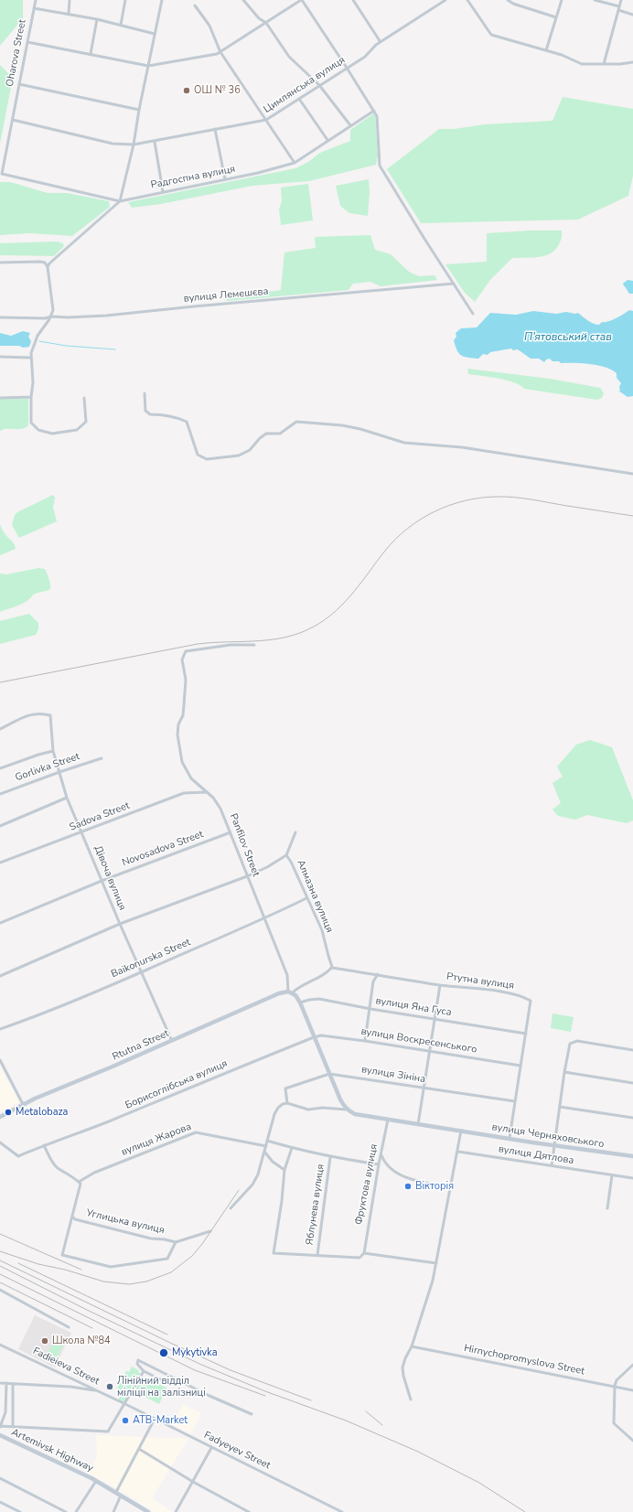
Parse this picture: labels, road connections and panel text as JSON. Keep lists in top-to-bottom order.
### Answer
{
  "streets": {
    "main road": ["Rtutna Street", "вулиця Черняховського", "Artemivsk Highway"],
    "street": [
      "Oharova Street",
      "Цимлянська вулиця",
      "Радгоспна вулиця",
      "вулиця Лемешєва",
      "Gorlivka Street",
      "Sadova Street",
      "Panfilov Street",
      "Novosadova Street",
      "Дівоча вулиця",
      "Алмазна вулиця",
      "Baikonurska Street",
      "Ртутна вулиця",
      "вулиця Яна Гуса",
      "вулиця Воскресенського",
      "вулиця Зініна",
      "Борисоглібська вулиця",
      "вулиця Жарова",
      "вулиця Дятлова",
      "Фруктова вулиця",
      "Яблунева вулиця",
      "Углицька вулиця",
      "Hirnychopromyslova Street",
      "Fadieieva Street",
      "Fadyeyev Street"
    ]
  },
  "crossings": [
    ["Oharova Street", "Цимлянська вулиця"],
    ["Oharova Street", "Радгоспна вулиця"],
    ["Gorlivka Street", "Дівоча вулиця"],
    ["Sadova Street", "Panfilov Street"],
    ["Sadova Street", "Дівоча вулиця"],
    ["Panfilov Street", "Novosadova Street"],
    ["Panfilov Street", "Алмазна вулиця"],
    ["Panfilov Street", "Baikonurska Street"],
    ["Panfilov Street", "Rtutna Street"],
    ["Novosadova Street", "Дівоча вулиця"],
    ["Дівоча вулиця", "Алмазна вулиця"],
    ["Дівоча вулиця", "Baikonurska Street"],
    ["Дівоча вулиця", "Rtutna Street"],
    ["Алмазна вулиця", "Baikonurska Street"],
    ["Алмазна вулиця", "Ртутна вулиця"],
    ["Ртутна вулиця", "вулиця Яна Гуса"],
    ["Ртутна вулиця", "вулиця Воскресенського"],
    ["Ртутна вулиця", "вулиця Зініна"],
    ["Ртутна вулиця", "вулиця Черняховського"],
    ["вулиця Воскресенського", "Борисоглібська вулиця"],
    ["вулиця Черняховського", "Фруктова вулиця"],
    ["вулиця Жарова", "Углицька вулиця"],
    ["Fadieieva Street", "Fadyeyev Street"]
  ],
  "water": ["П'ятовський став"],
  "places": [
    "ОШ № 36",
    "Metalobaza",
    "Вікторія",
    "Школа №84",
    "Mykytivka",
    "Лінійний відділ міліції на залізниці",
    "ATB-Market"
  ]
}
